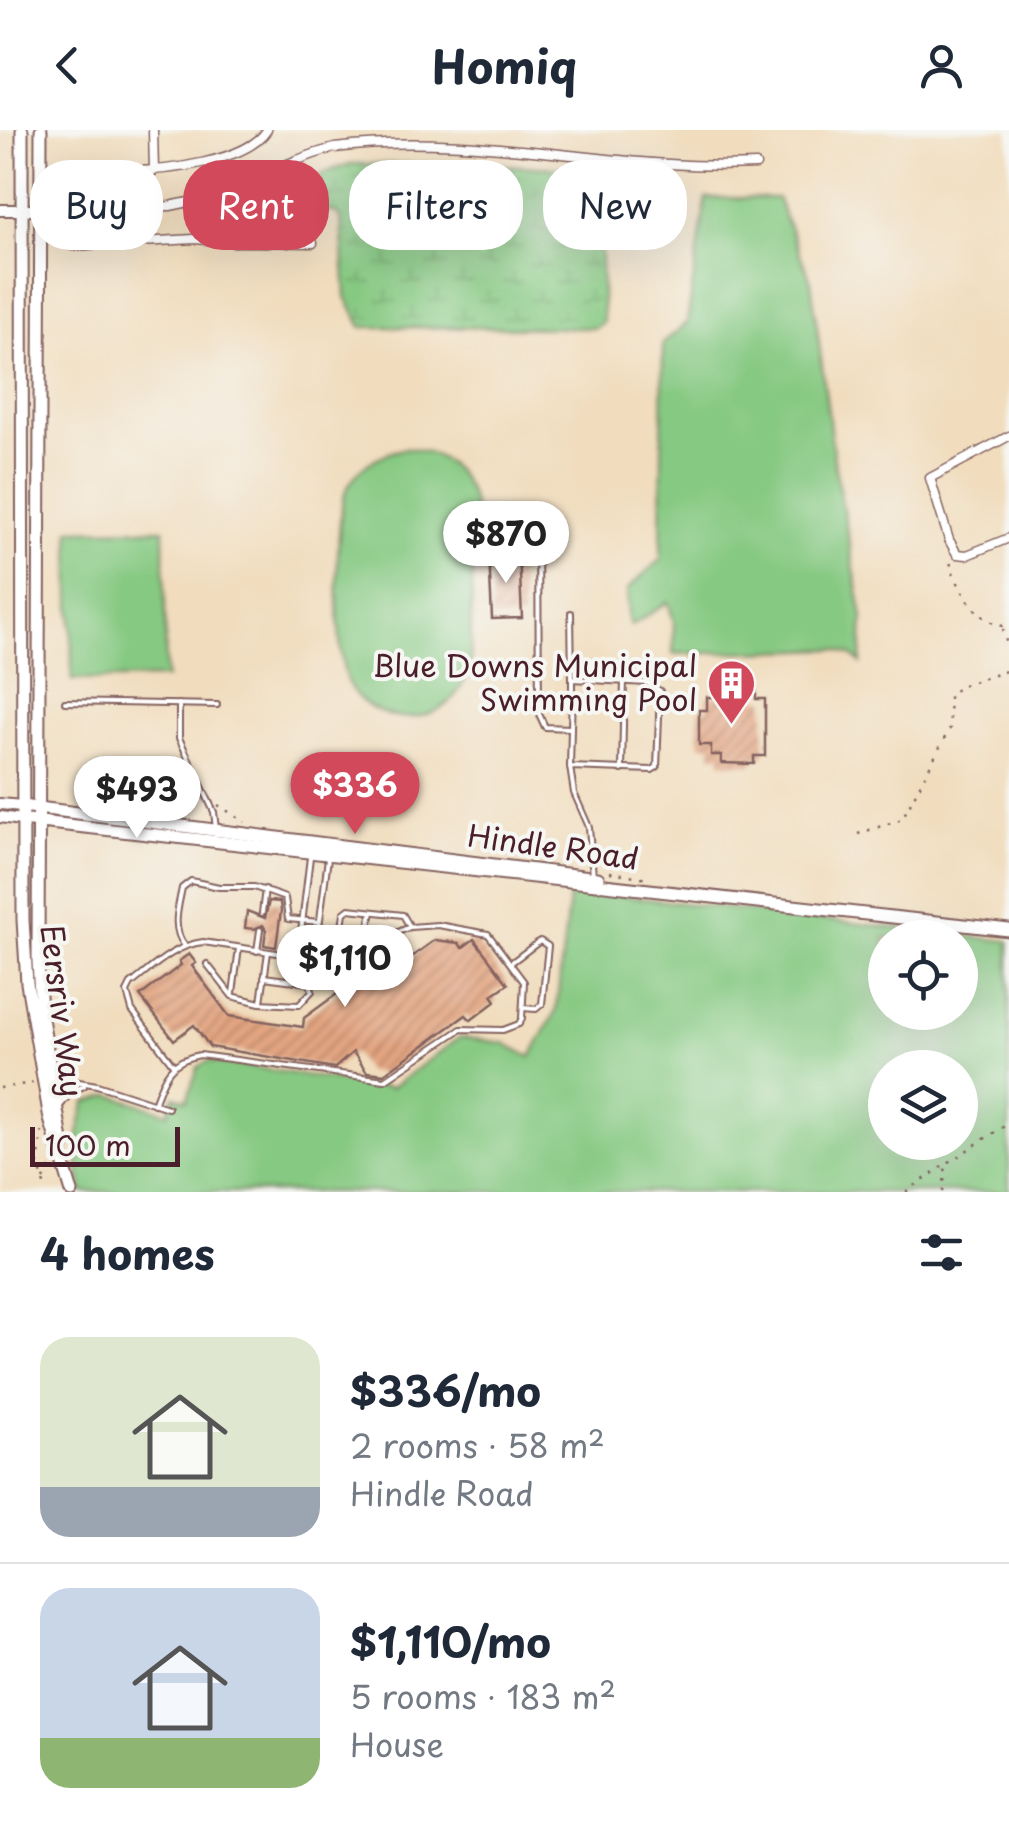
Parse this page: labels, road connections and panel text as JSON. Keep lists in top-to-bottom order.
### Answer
{
  "streets": {
    "main road": ["Hindle Road", "Eersriv Way"]
  },
  "crossings": [
    ["Hindle Road", "Eersriv Way"]
  ],
  "places": {
    "building": ["Blue Downs Municipal Swimming Pool"]
  },
  "scale_bar": "100 m",
  "page": {
    "header": "Homiq",
    "chip": [
      "Buy",
      "Rent",
      "Filters",
      "New"
    ],
    "price": [
      "$870",
      "$336",
      "$493",
      "$1,110"
    ],
    "scale": "100 m",
    "heading": "4 homes",
    "list": [
      {
        "name": "$336/mo",
        "note": "2 rooms · 58 m² · Hindle Road"
      },
      {
        "name": "$1,110/mo",
        "note": "5 rooms · 183 m² · House"
      }
    ]
  }
}
